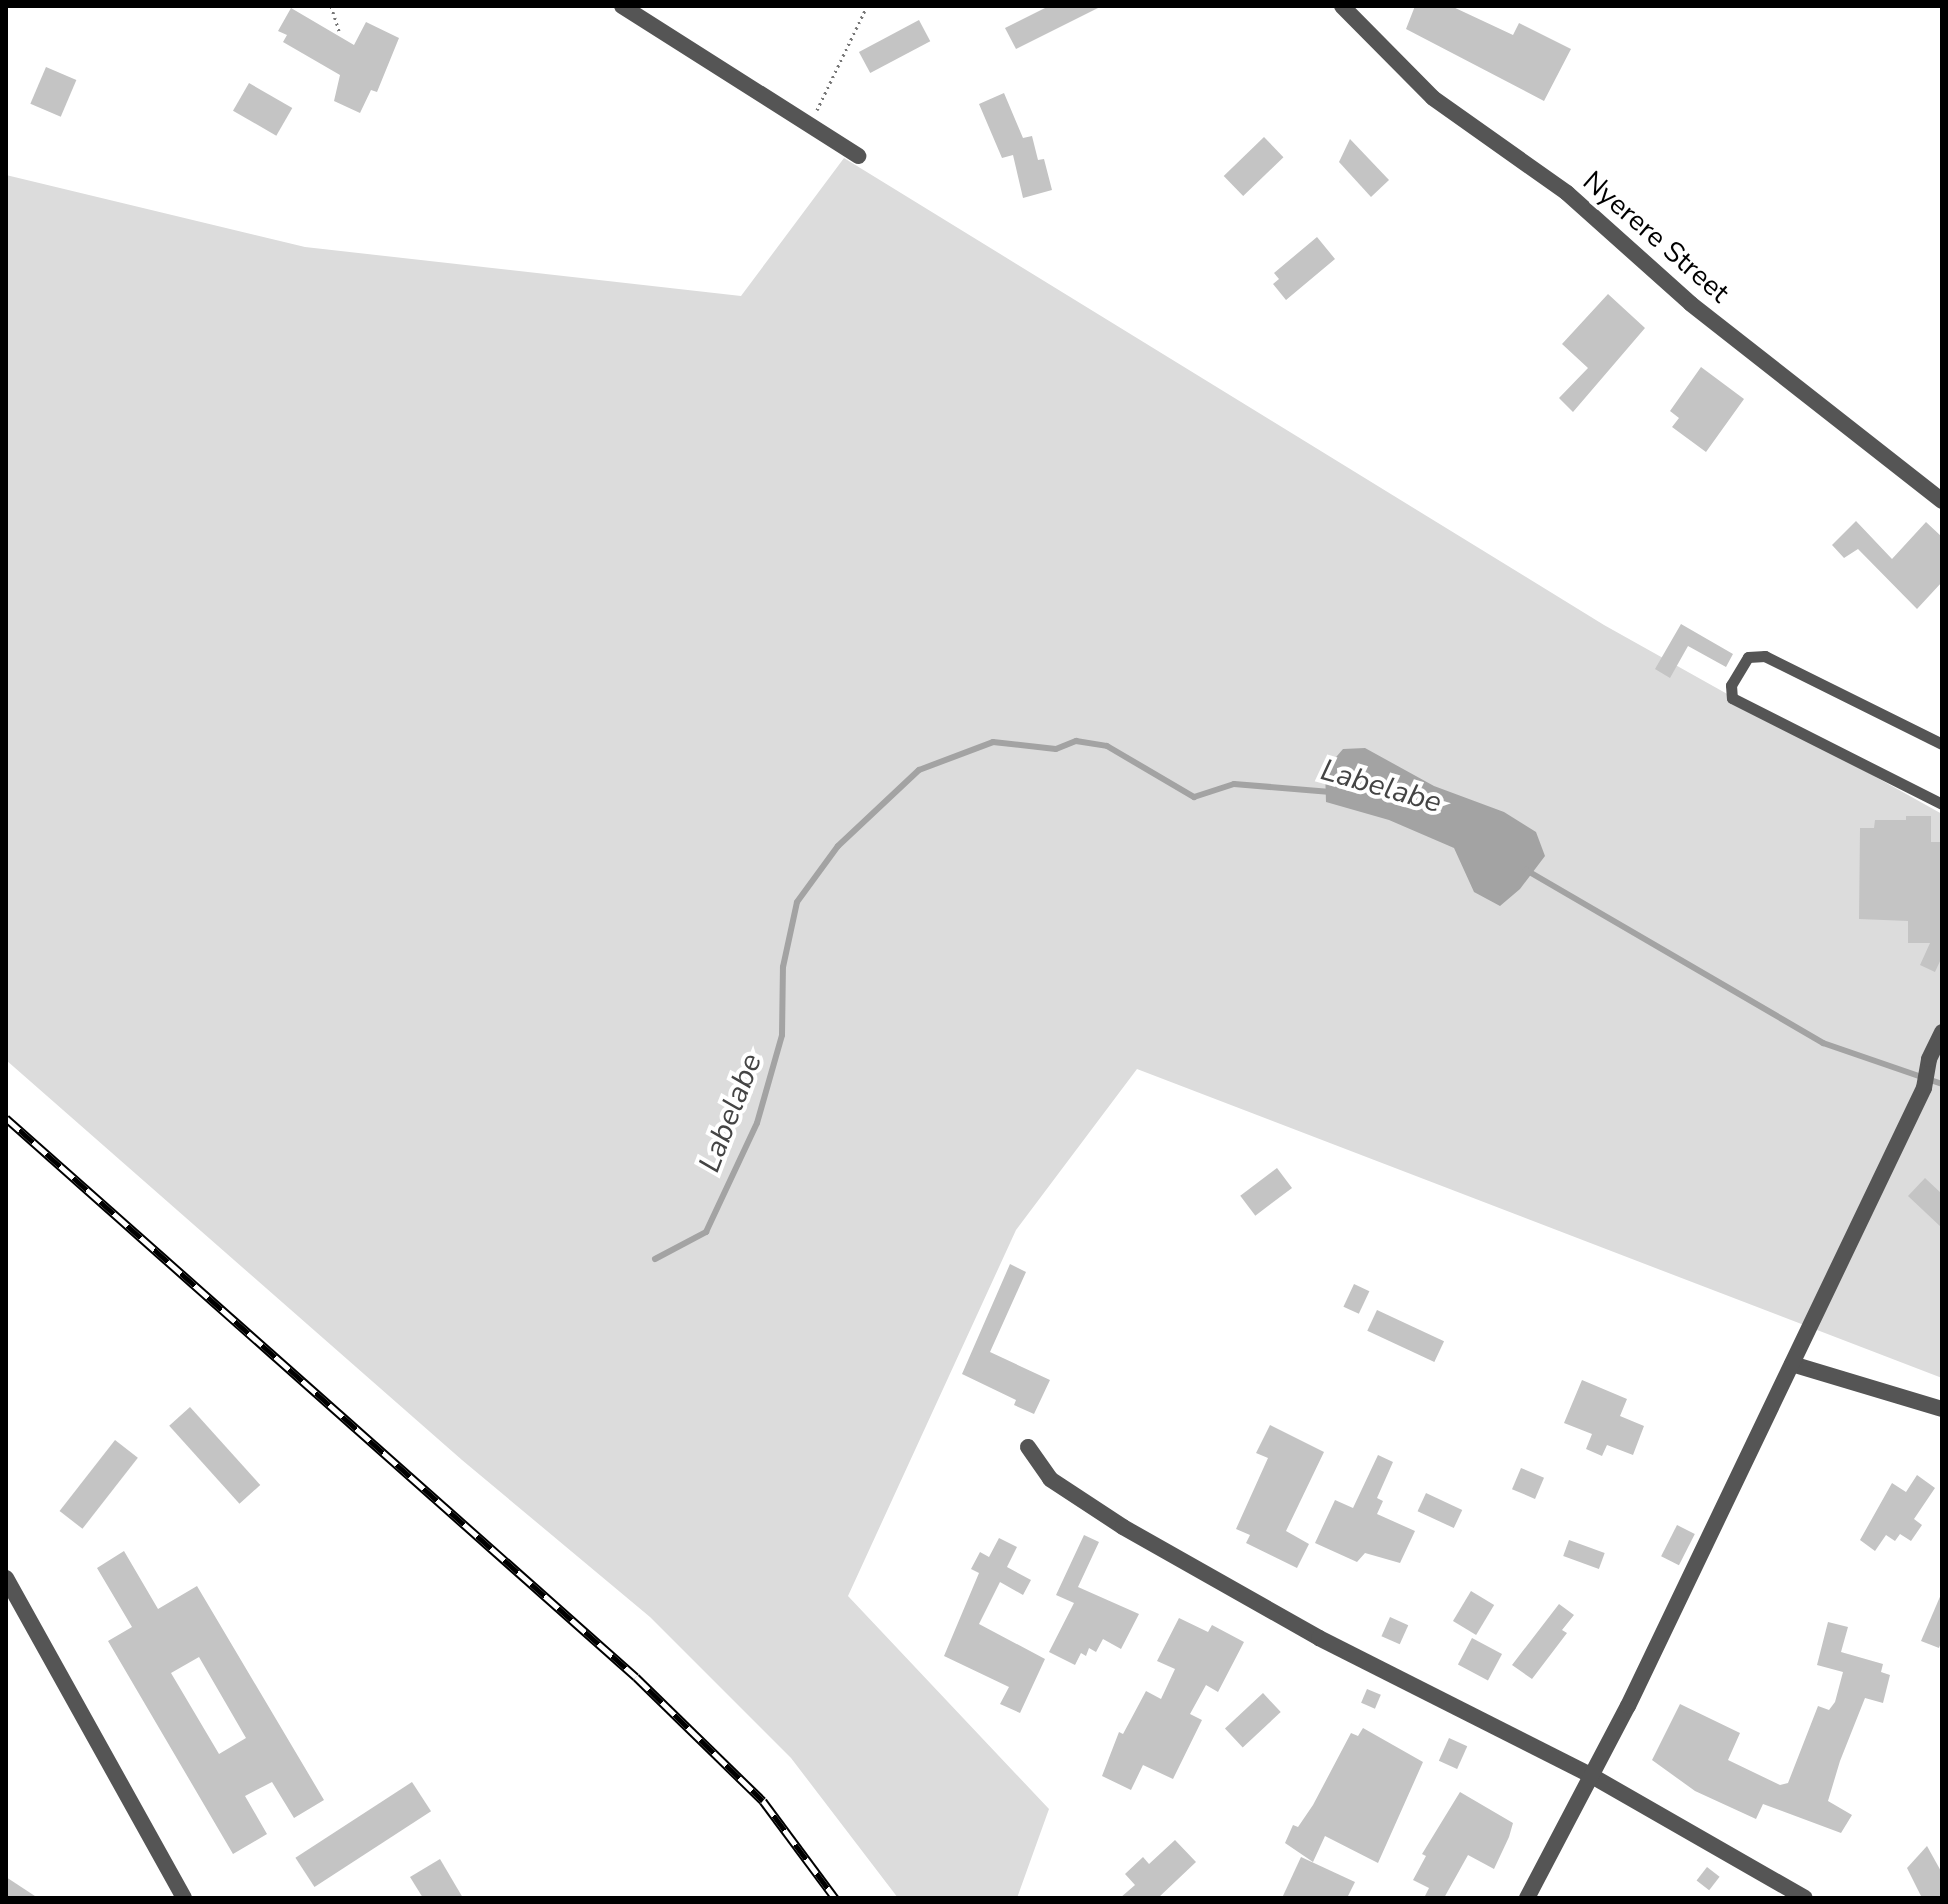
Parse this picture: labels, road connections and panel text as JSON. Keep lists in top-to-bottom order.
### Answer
{
  "streets": {
    "street": ["Nyerere Street"]
  },
  "water": ["Labelabe"]
}
